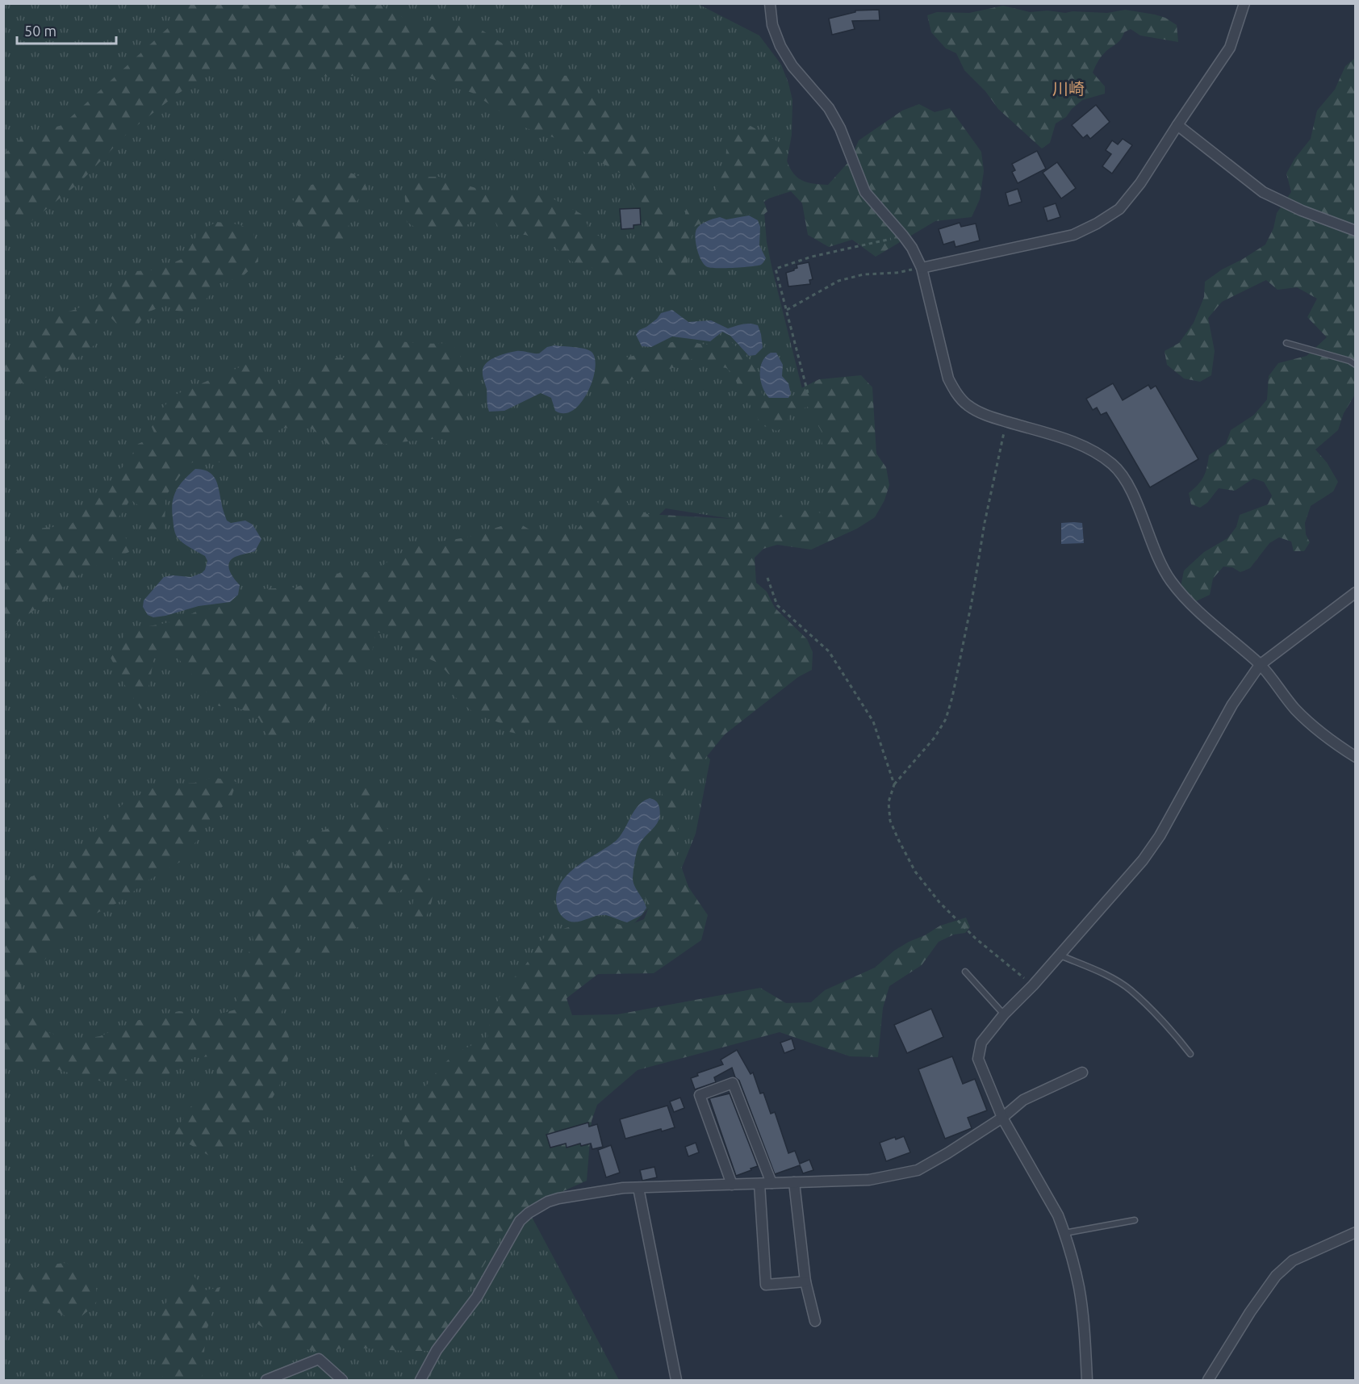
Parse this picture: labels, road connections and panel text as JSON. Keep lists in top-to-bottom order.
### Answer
{
  "districts": ["川崎"],
  "scale_bar": "50 m"
}
